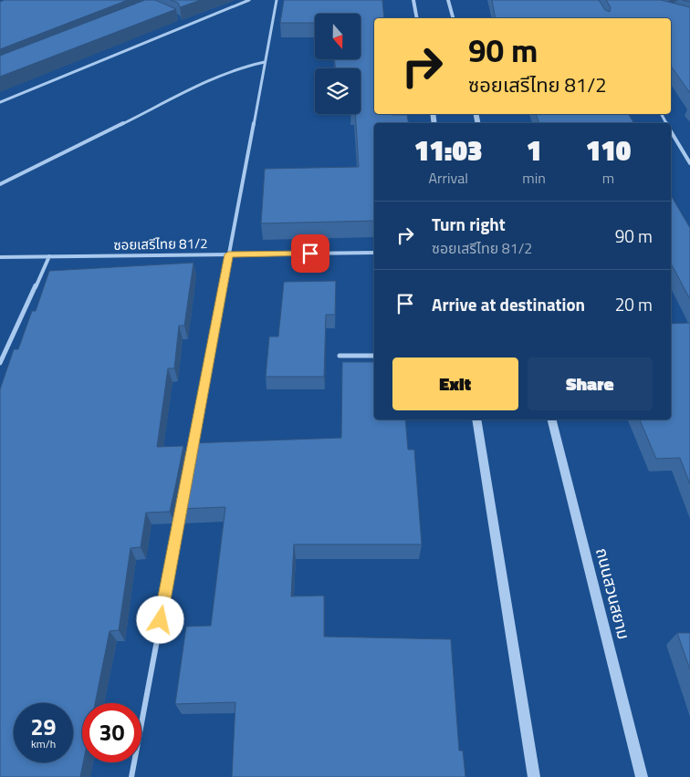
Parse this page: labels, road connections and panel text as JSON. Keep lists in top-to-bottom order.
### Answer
{
  "streets": {
    "street": ["ซอยเสรีไทย 81/2", "ถนนสวนสยาม"]
  },
  "north": "bottom",
  "page": {
    "turn": ["90 m", "ซอยเสรีไทย 81/2"],
    "eta": [
      "11:03",
      "Arrival",
      "1",
      "min",
      "110",
      "m"
    ],
    "list": [
      {
        "name": "Turn right",
        "note": "ซอยเสรีไทย 81/2",
        "value": "90 m"
      },
      {
        "name": "Arrive at destination",
        "value": "20 m"
      }
    ],
    "buttons": ["Exit", "Share"],
    "speed": "29 km/h",
    "limit": "30"
  }
}
